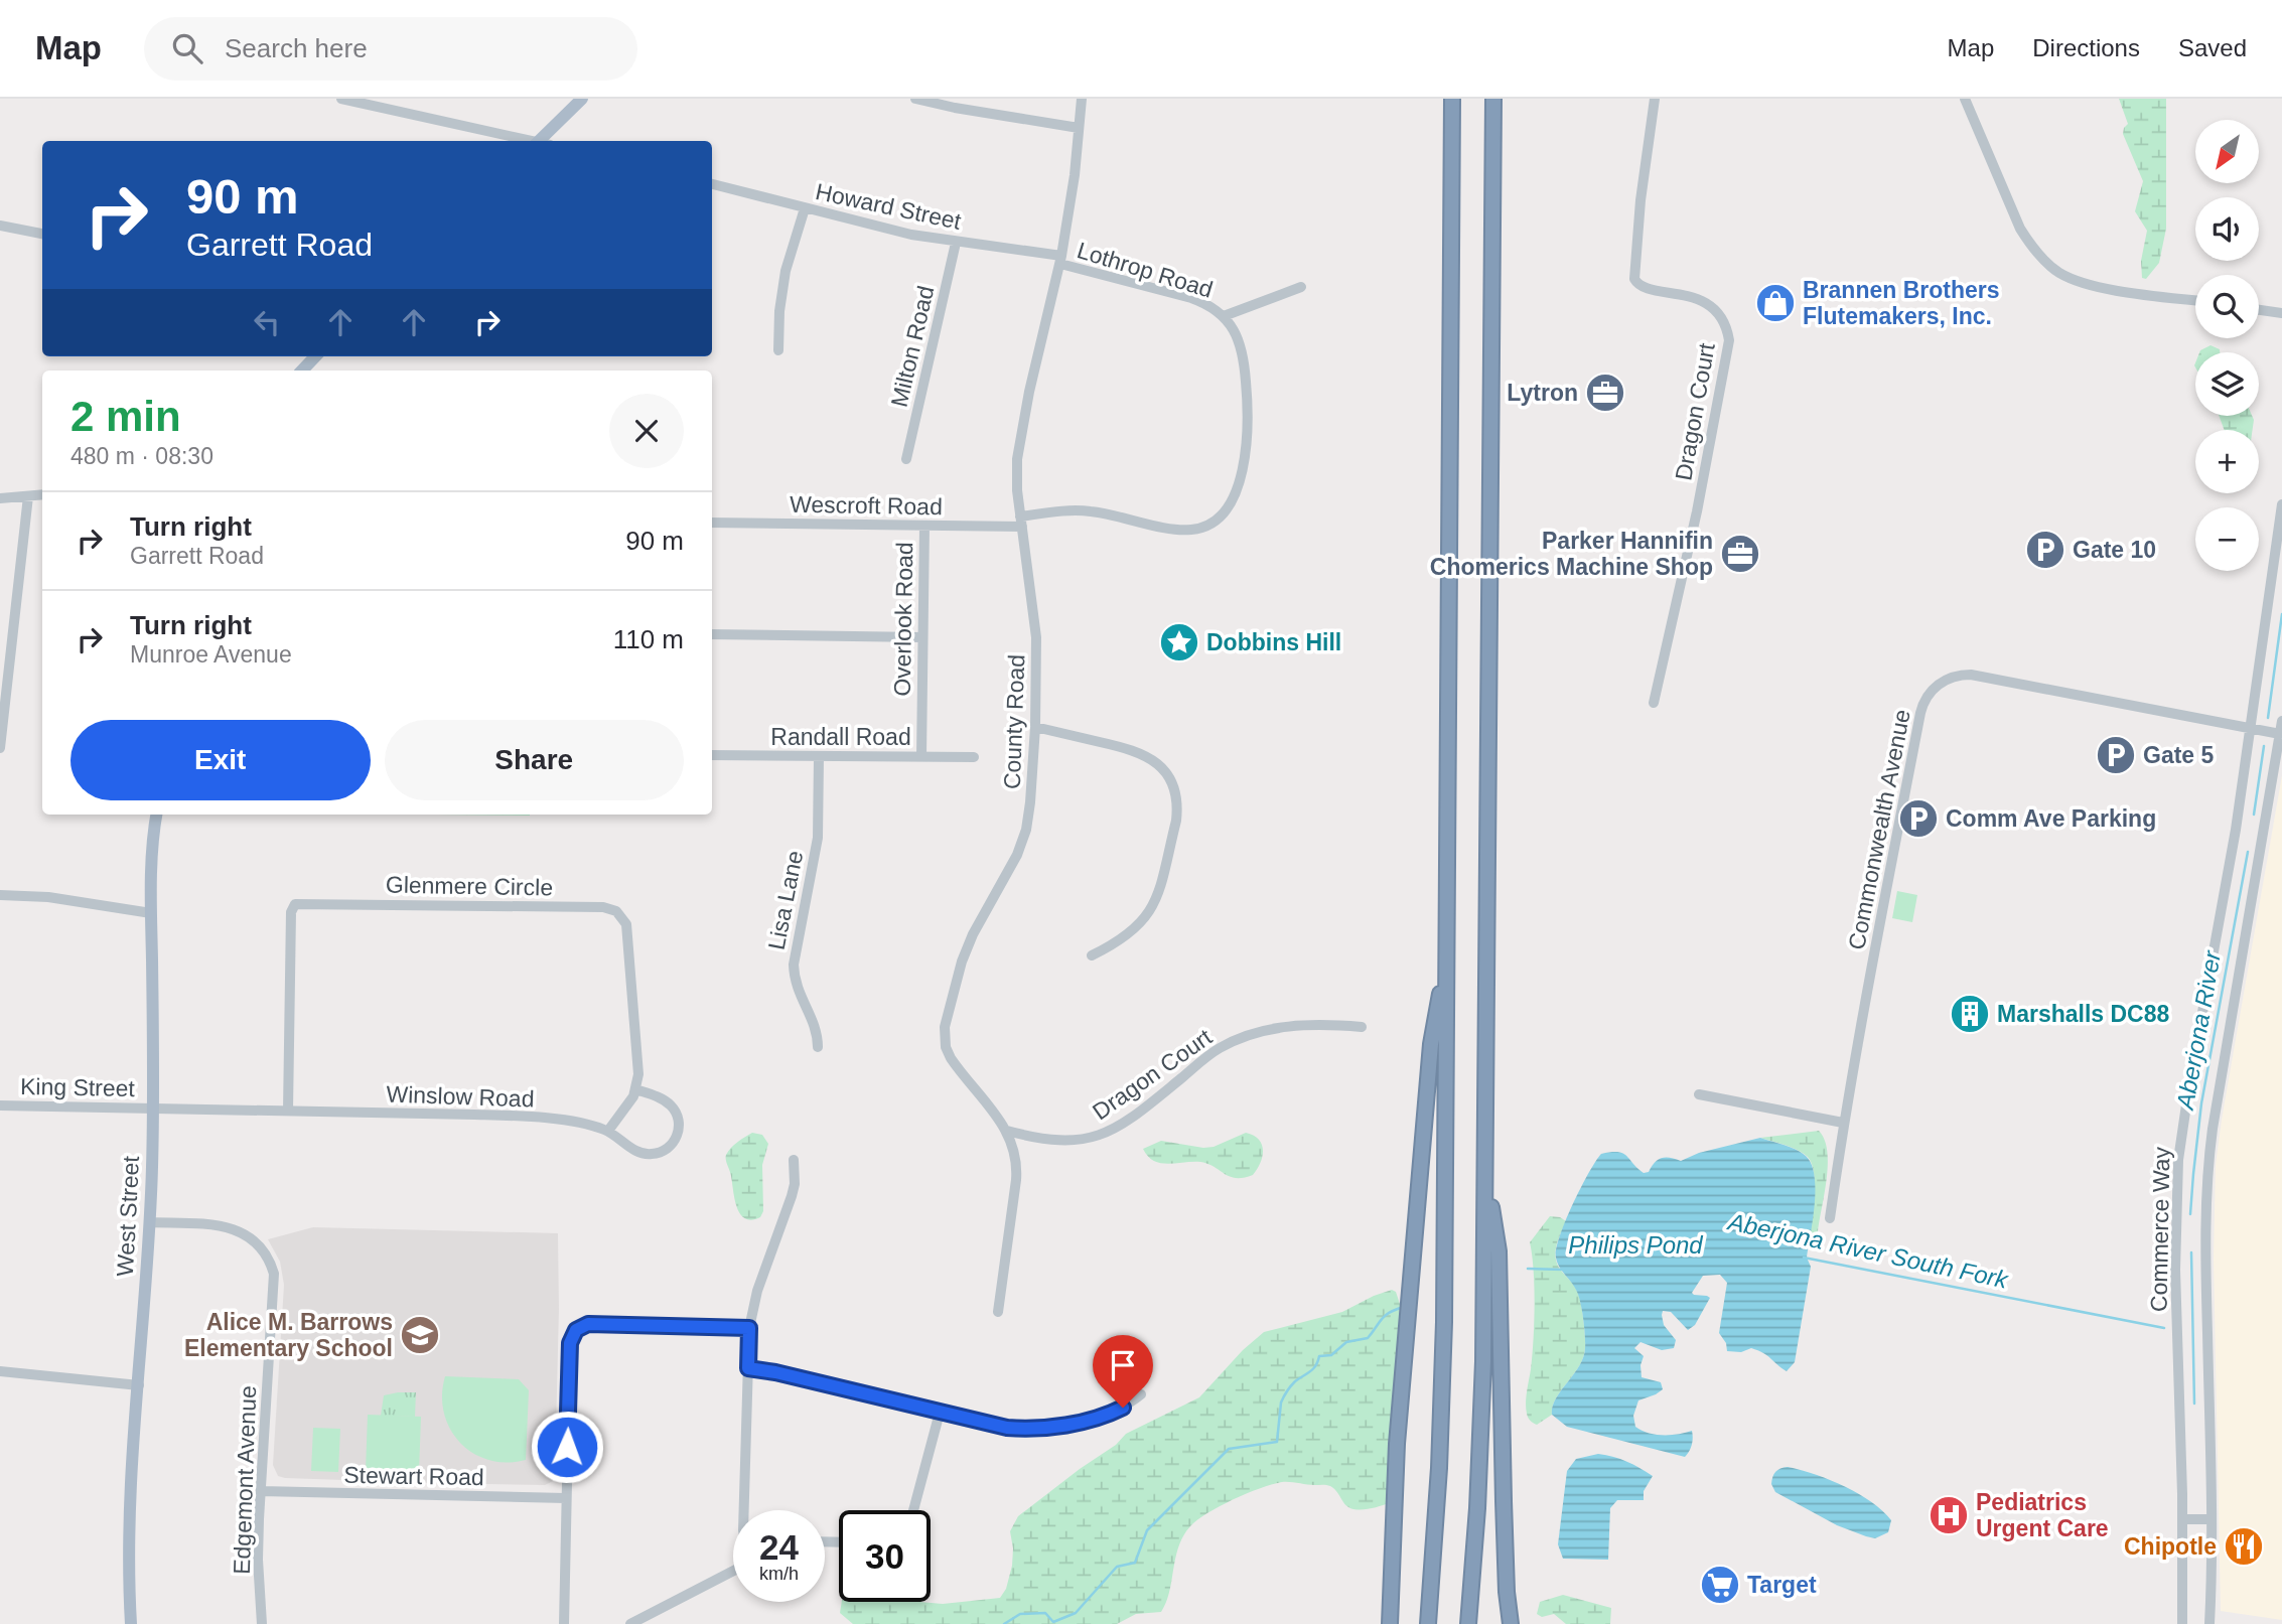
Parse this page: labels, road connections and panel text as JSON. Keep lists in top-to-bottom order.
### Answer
{
  "streets": {
    "main road": ["West Street"],
    "street": [
      "Howard Street",
      "Lothrop Road",
      "Milton Road",
      "Dragon Court",
      "Wescroft Road",
      "Overlook Road",
      "County Road",
      "Randall Road",
      "Commonwealth Avenue",
      "Glenmere Circle",
      "Lisa Lane",
      "King Street",
      "Winslow Road",
      "Commerce Way",
      "Stewart Road",
      "Edgemont Avenue"
    ]
  },
  "crossings": [
    ["Howard Street", "Lothrop Road"],
    ["Howard Street", "Milton Road"],
    ["Howard Street", "County Road"],
    ["Lothrop Road", "Wescroft Road"],
    ["Lothrop Road", "County Road"],
    ["Dragon Court", "County Road"],
    ["Wescroft Road", "Overlook Road"],
    ["Wescroft Road", "County Road"],
    ["Overlook Road", "Randall Road"],
    ["Randall Road", "Lisa Lane"],
    ["Commonwealth Avenue", "Commerce Way"],
    ["Glenmere Circle", "Winslow Road"],
    ["King Street", "Winslow Road"],
    ["King Street", "West Street"],
    ["Winslow Road", "West Street"],
    ["West Street", "Edgemont Avenue"],
    ["Stewart Road", "Edgemont Avenue"]
  ],
  "water": ["Aberjona River", "Philips Pond", "Aberjona River South Fork"],
  "places": {
    "shop": ["Brannen Brothers Flutemakers, Inc."],
    "office": ["Lytron", "Parker Hannifin Chomerics Machine Shop"],
    "parking": ["Gate 10", "Gate 5", "Comm Ave Parking"],
    "place": ["Dobbins Hill"],
    "building": ["Marshalls DC88"],
    "school or university": ["Alice M. Barrows Elementary School"],
    "hospital": ["Pediatrics Urgent Care"],
    "restaurant": ["Chipotle"],
    "supermarket": ["Target"]
  },
  "north": "bottom left",
  "page": {
    "header": "Map",
    "search": "Search here",
    "nav": ["Map", "Directions", "Saved"],
    "map_buttons": ["+", "−"],
    "turn": ["90 m", "Garrett Road"],
    "heading": ["2 min", "480 m · 08:30"],
    "list": [
      {
        "name": "Turn right",
        "note": "Garrett Road",
        "value": "90 m"
      },
      {
        "name": "Turn right",
        "note": "Munroe Avenue",
        "value": "110 m"
      }
    ],
    "buttons": ["Exit", "Share"],
    "speed": "24 km/h",
    "limit": "30"
  }
}
